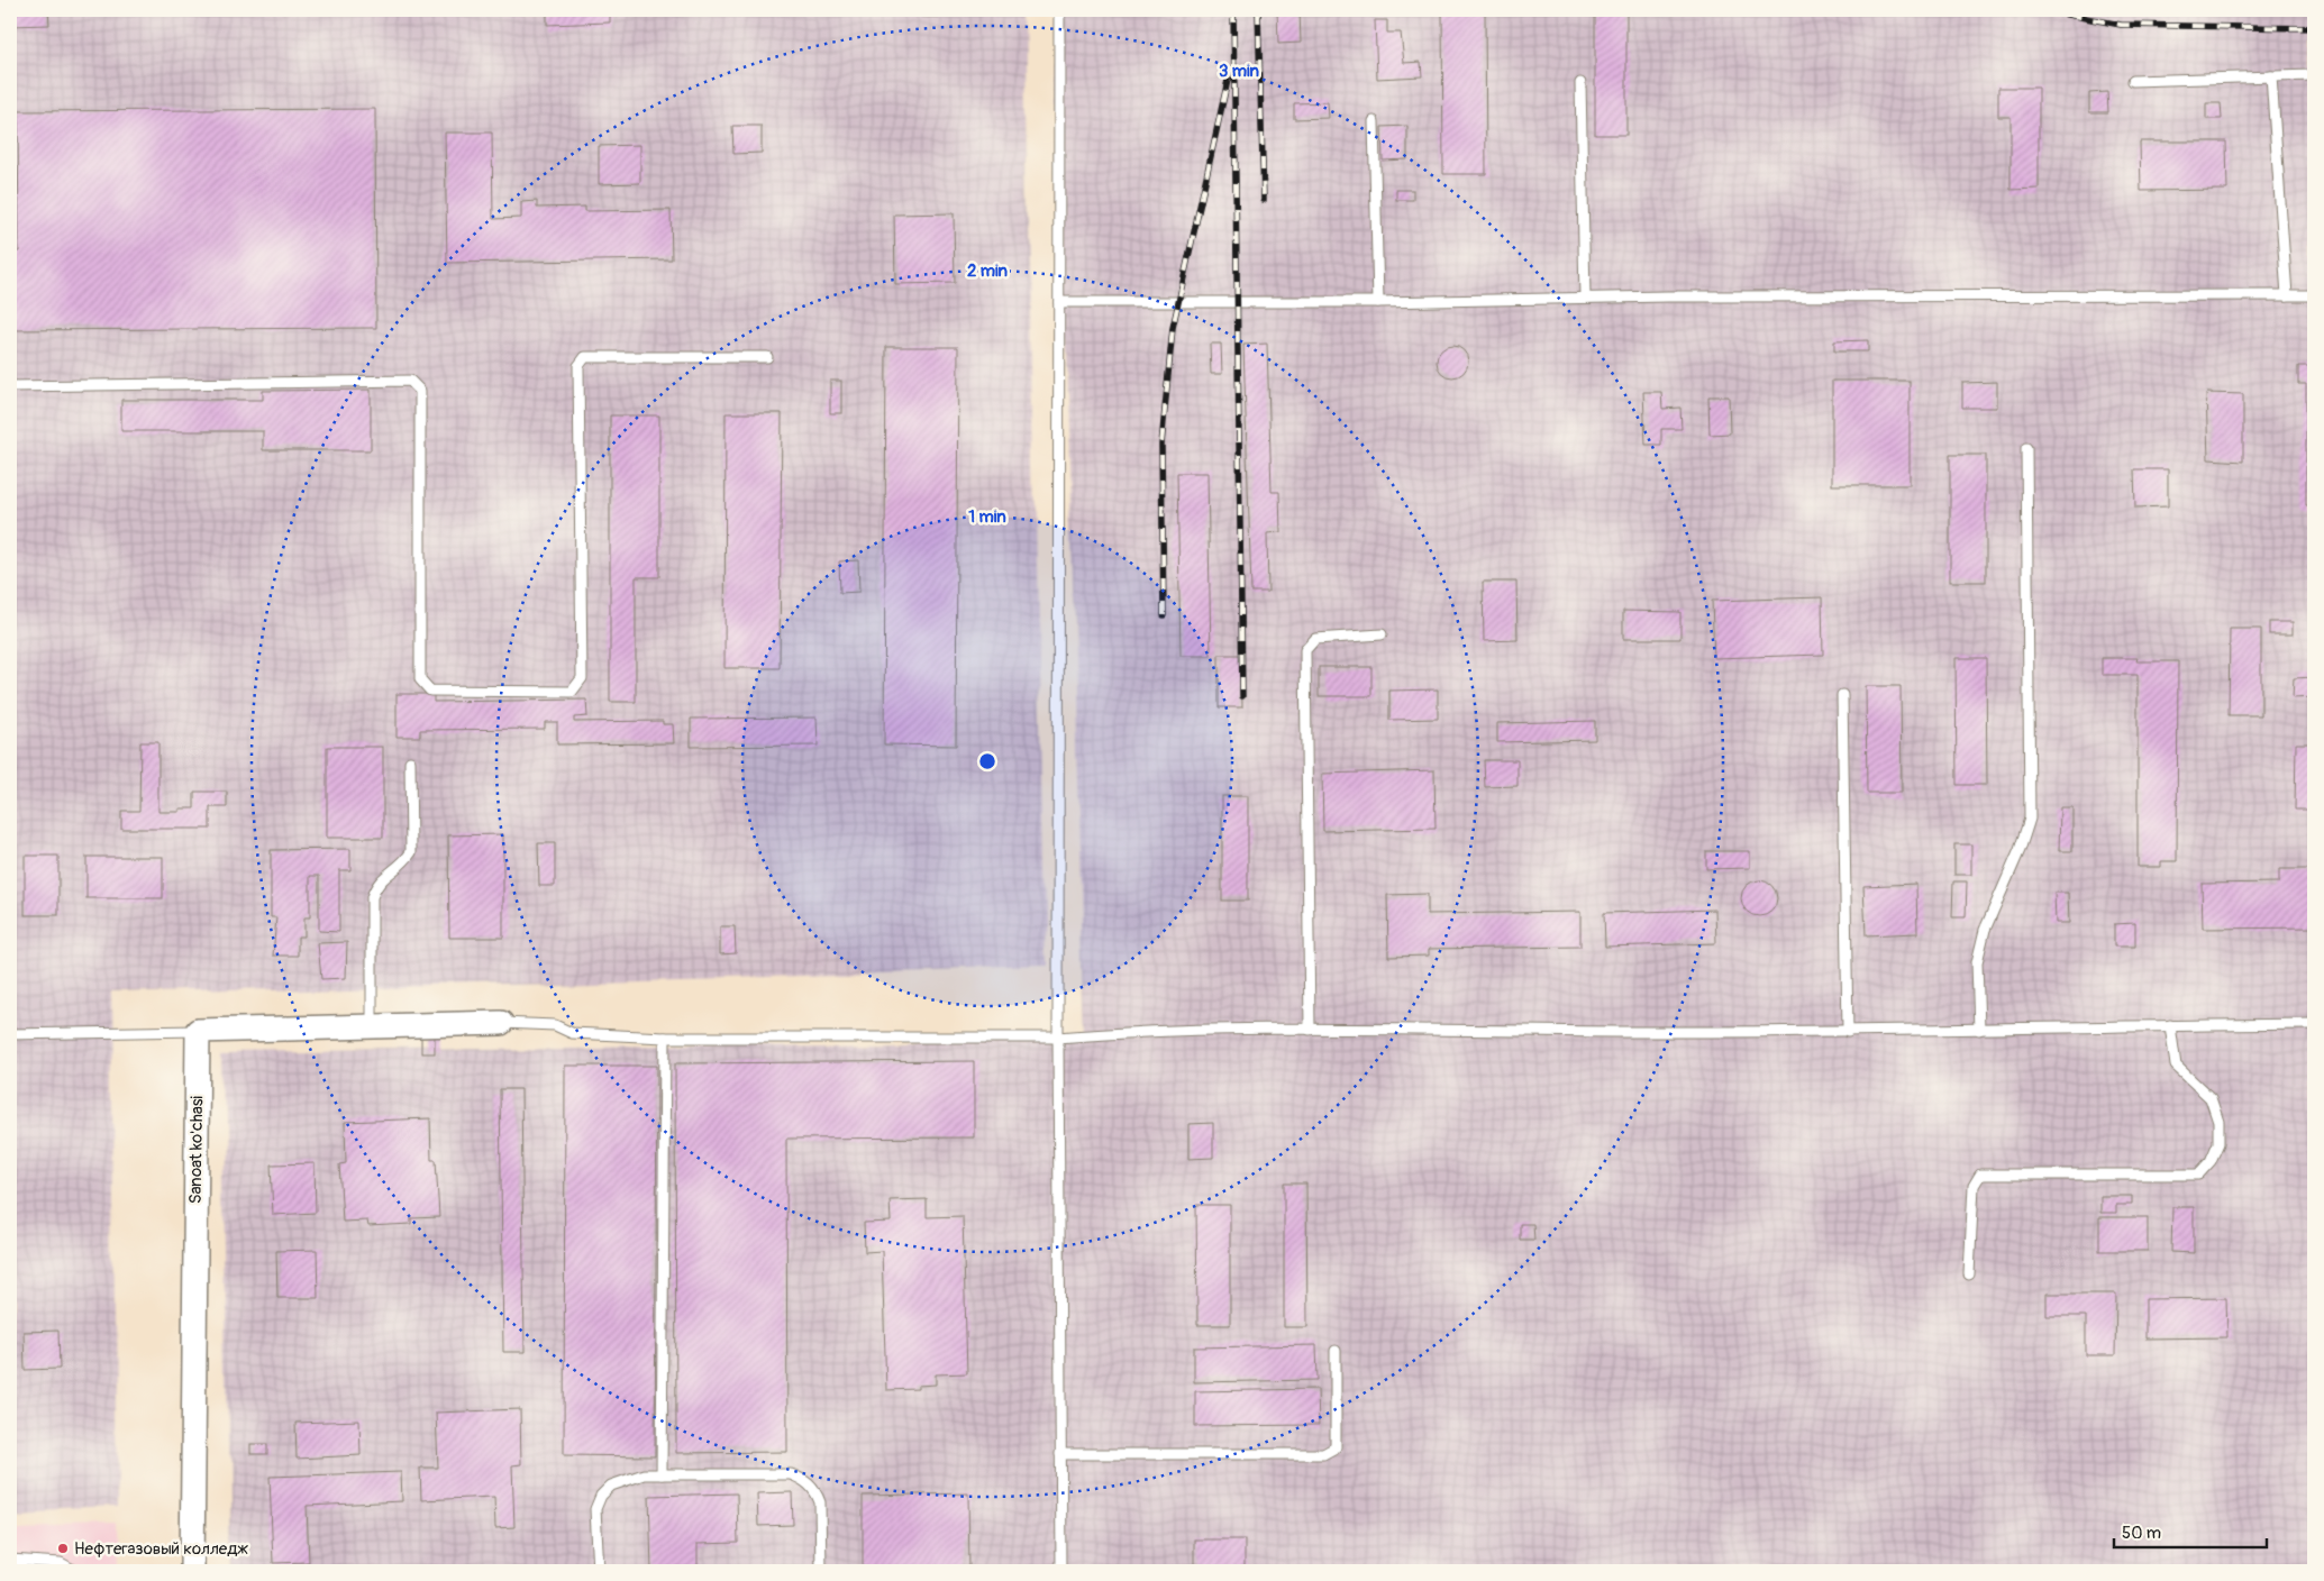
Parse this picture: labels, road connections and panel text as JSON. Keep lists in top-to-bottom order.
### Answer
{
  "streets": {
    "street": ["Sanoat ko'chasi"]
  },
  "places": ["Нефтегазовый колледж"],
  "scale_bar": "50 m",
  "rings": ["3 min", "2 min", "1 min"]
}
